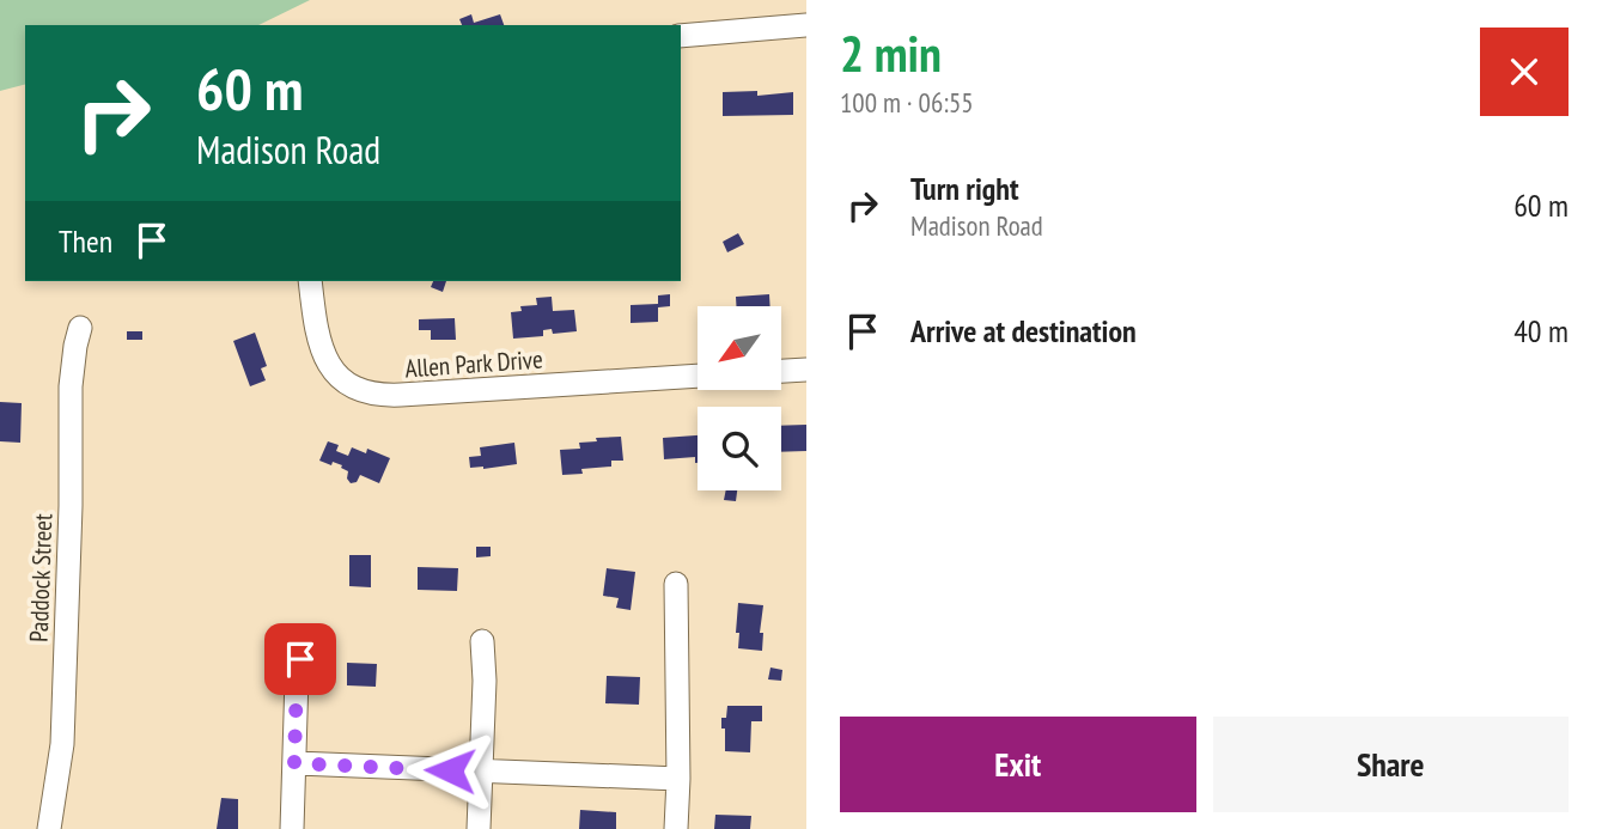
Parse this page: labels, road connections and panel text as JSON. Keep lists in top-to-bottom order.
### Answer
{
  "streets": {
    "street": ["Allen Park Drive", "Paddock Street"]
  },
  "north": "bottom left",
  "page": {
    "heading": ["2 min", "100 m · 06:55"],
    "turn": ["60 m", "Madison Road"],
    "list": [
      {
        "name": "Turn right",
        "note": "Madison Road",
        "value": "60 m"
      },
      {
        "name": "Arrive at destination",
        "value": "40 m"
      }
    ],
    "then": "Then",
    "buttons": ["Exit", "Share"]
  }
}
